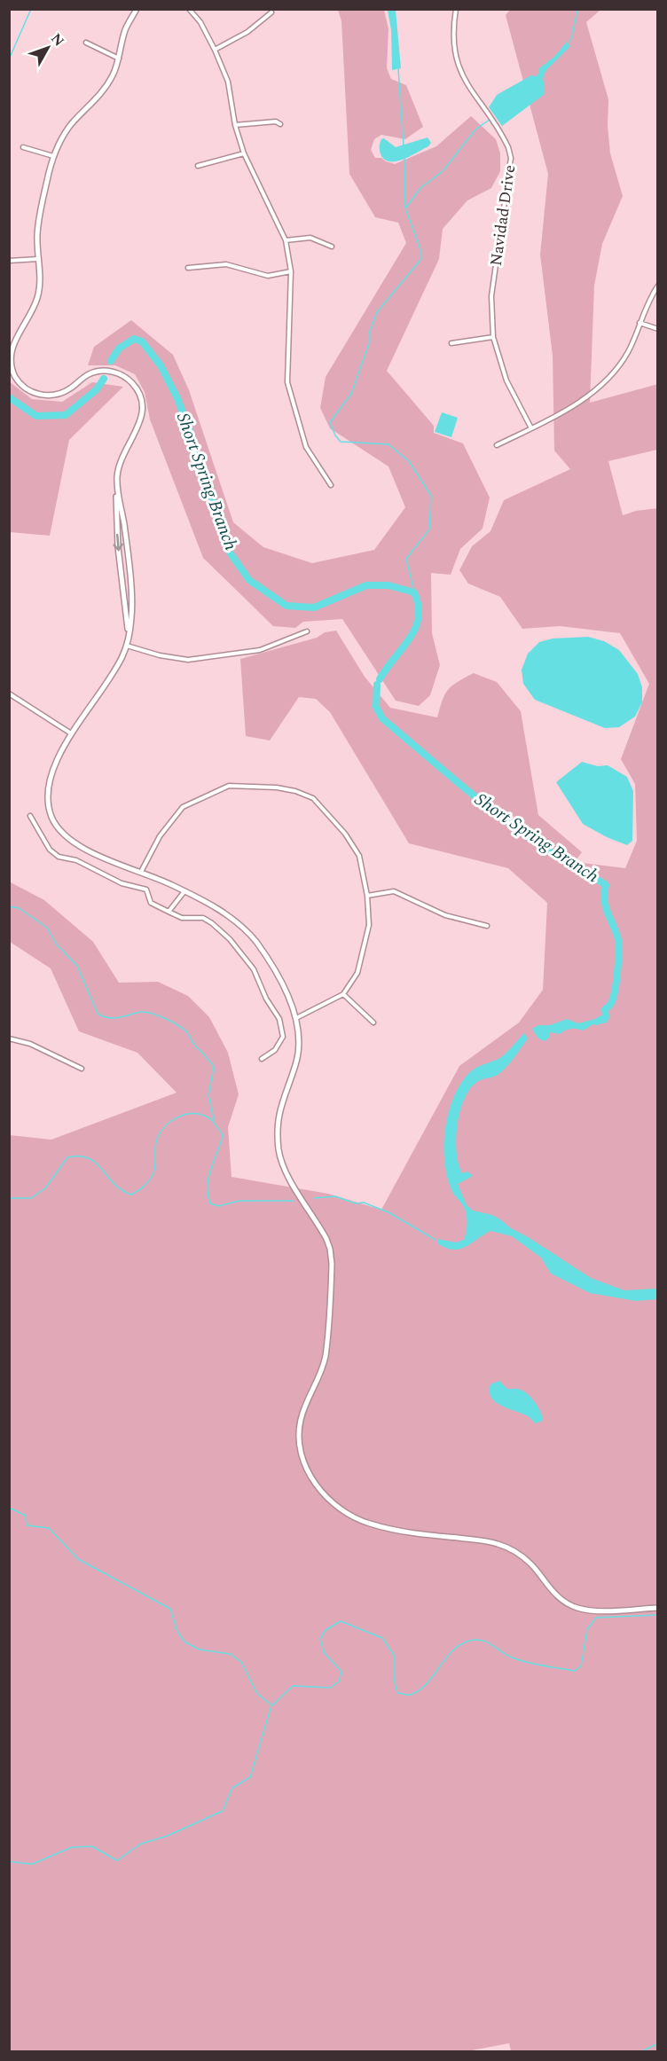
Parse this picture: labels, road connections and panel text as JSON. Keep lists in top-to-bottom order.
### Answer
{
  "streets": {
    "street": ["Navidad Drive"]
  },
  "water": ["Short Spring Branch"],
  "north": "top right"
}
